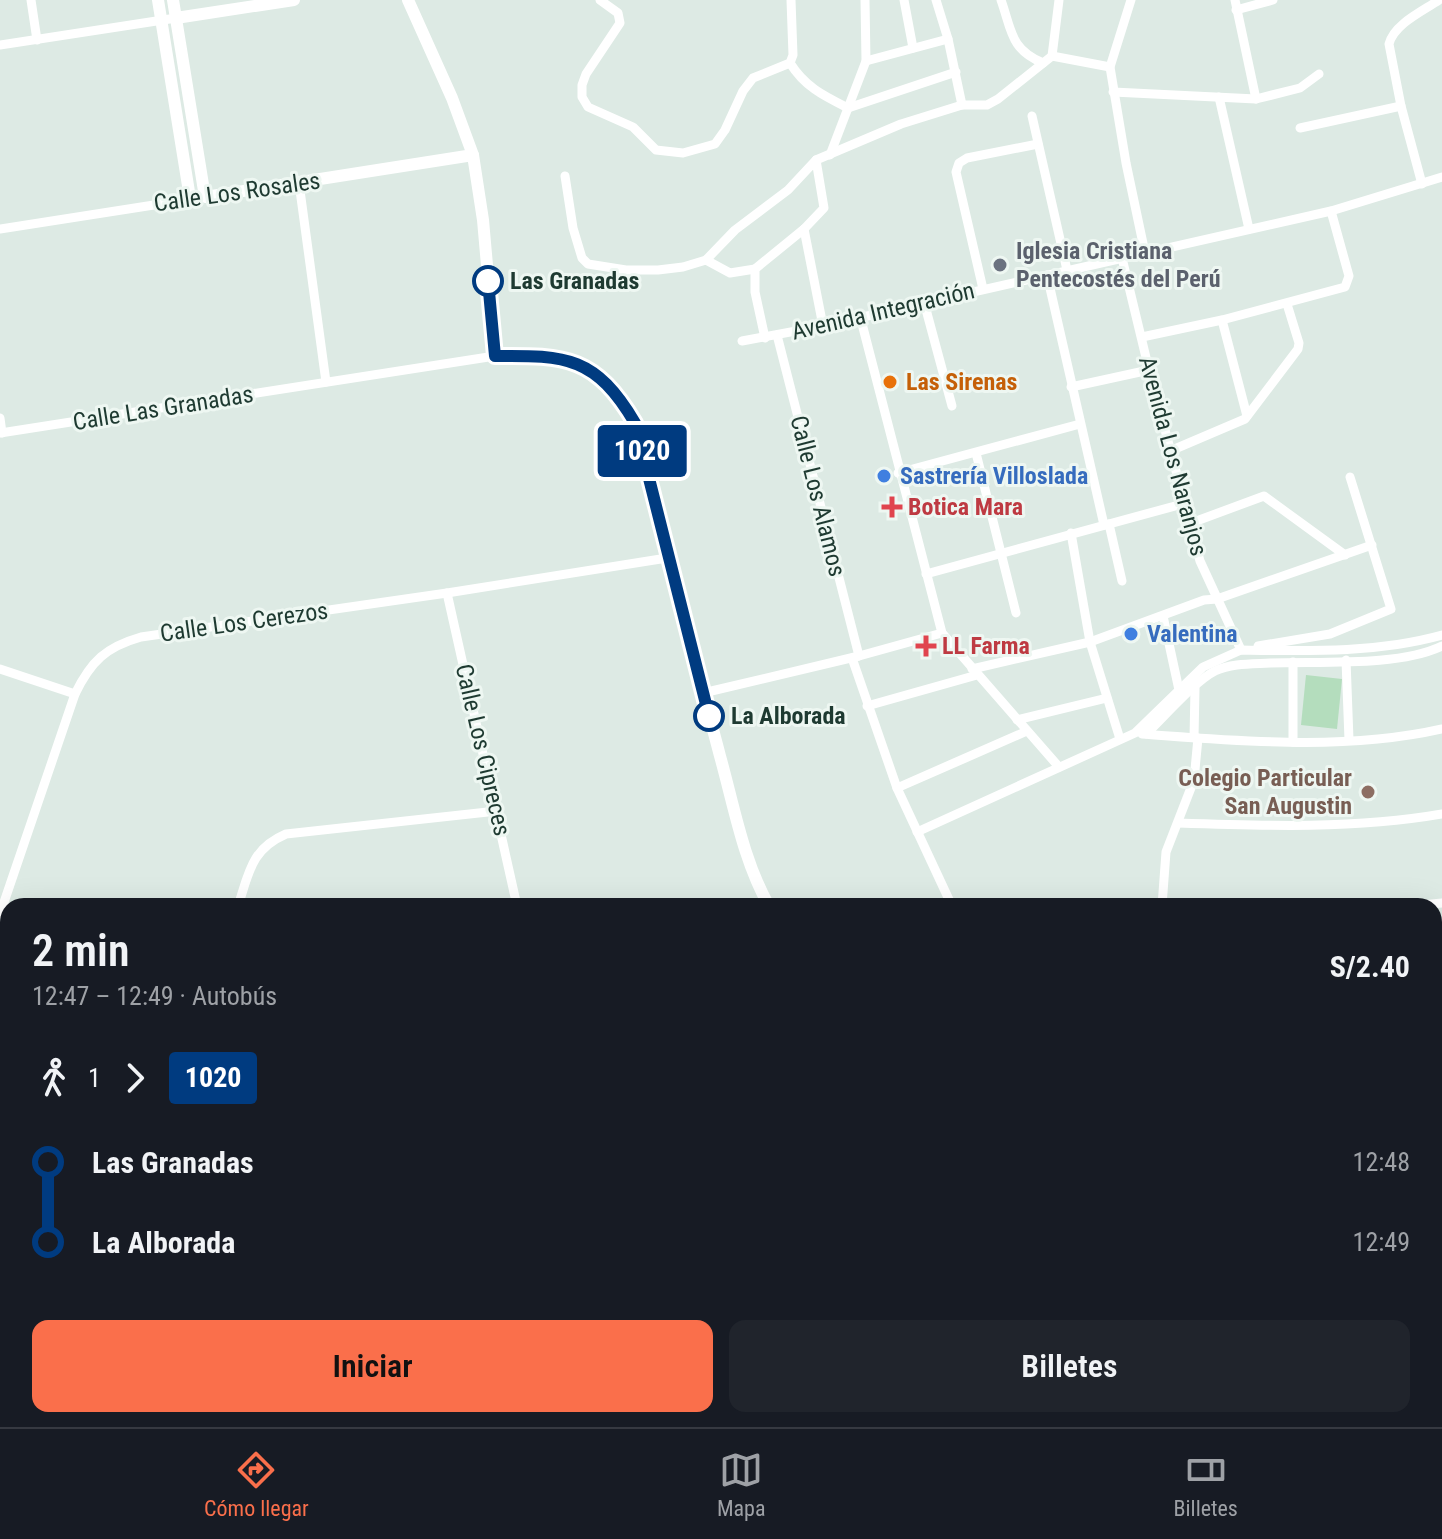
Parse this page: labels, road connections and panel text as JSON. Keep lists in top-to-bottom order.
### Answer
{
  "streets": {
    "street": [
      "Calle Los Rosales",
      "Avenida Integración",
      "Calle Las Granadas",
      "Avenida Los Naranjos",
      "Calle Los Alamos",
      "Calle Los Cerezos",
      "Calle Los Cipreces"
    ]
  },
  "crossings": [
    ["Avenida Integración", "Avenida Los Naranjos"],
    ["Avenida Integración", "Calle Los Alamos"],
    ["Calle Los Cerezos", "Calle Los Cipreces"]
  ],
  "places": {
    "other": [
      "Iglesia Cristiana Pentecostés del Perú",
      "Las Granadas",
      "Las Sirenas",
      "Sastrería Villoslada",
      "Valentina",
      "La Alborada",
      "Colegio Particular San Augustin"
    ],
    "health": ["Botica Mara", "LL Farma"]
  },
  "lines": ["bus line 1020"],
  "page": {
    "on_map": "1020",
    "heading": ["2 min", "12:47 – 12:49 · Autobús", "S/2.40"],
    "legs": ["1", "1020"],
    "list": [
      {
        "name": "Las Granadas",
        "value": "12:48"
      },
      {
        "name": "La Alborada",
        "value": "12:49"
      }
    ],
    "buttons": ["Iniciar", "Billetes"],
    "tabs": ["Cómo llegar", "Mapa", "Billetes"]
  }
}
